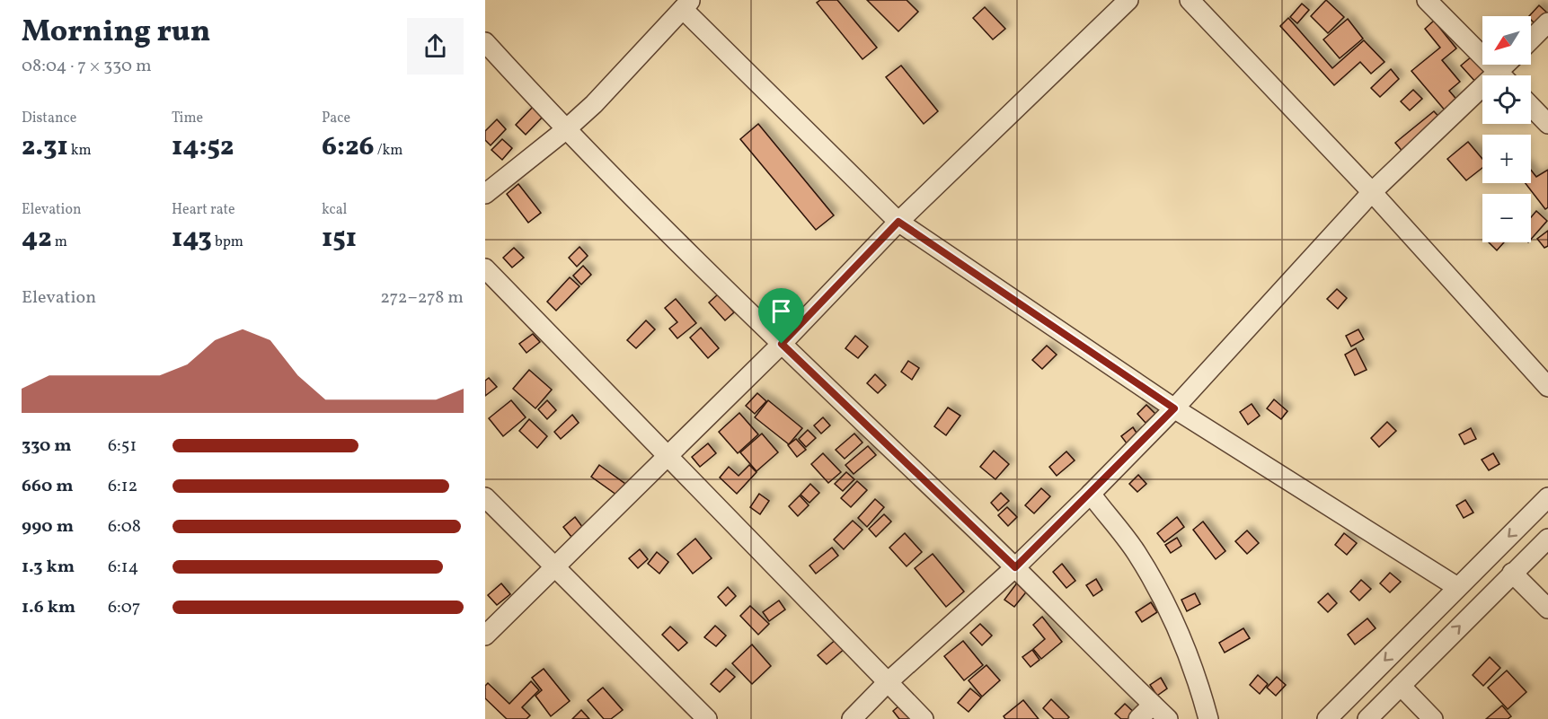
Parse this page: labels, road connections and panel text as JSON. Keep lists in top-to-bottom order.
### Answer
{
  "north": "bottom left",
  "page": {
    "heading": ["Morning run", "08:04 · 7 × 330 m"],
    "map_buttons": ["+", "−"],
    "stats": [
      ["Distance", "2.31 km"],
      ["Time", "14:52"],
      ["Pace", "6:26 /km"],
      ["Elevation", "42 m"],
      ["Heart rate", "143 bpm"],
      ["kcal", "151"]
    ],
    "chart": ["Elevation", "272–278 m"],
    "list": [
      {
        "name": "330 m",
        "note": "6:51"
      },
      {
        "name": "660 m",
        "note": "6:12"
      },
      {
        "name": "990 m",
        "note": "6:08"
      },
      {
        "name": "1.3 km",
        "note": "6:14"
      },
      {
        "name": "1.6 km",
        "note": "6:07"
      }
    ]
  }
}
